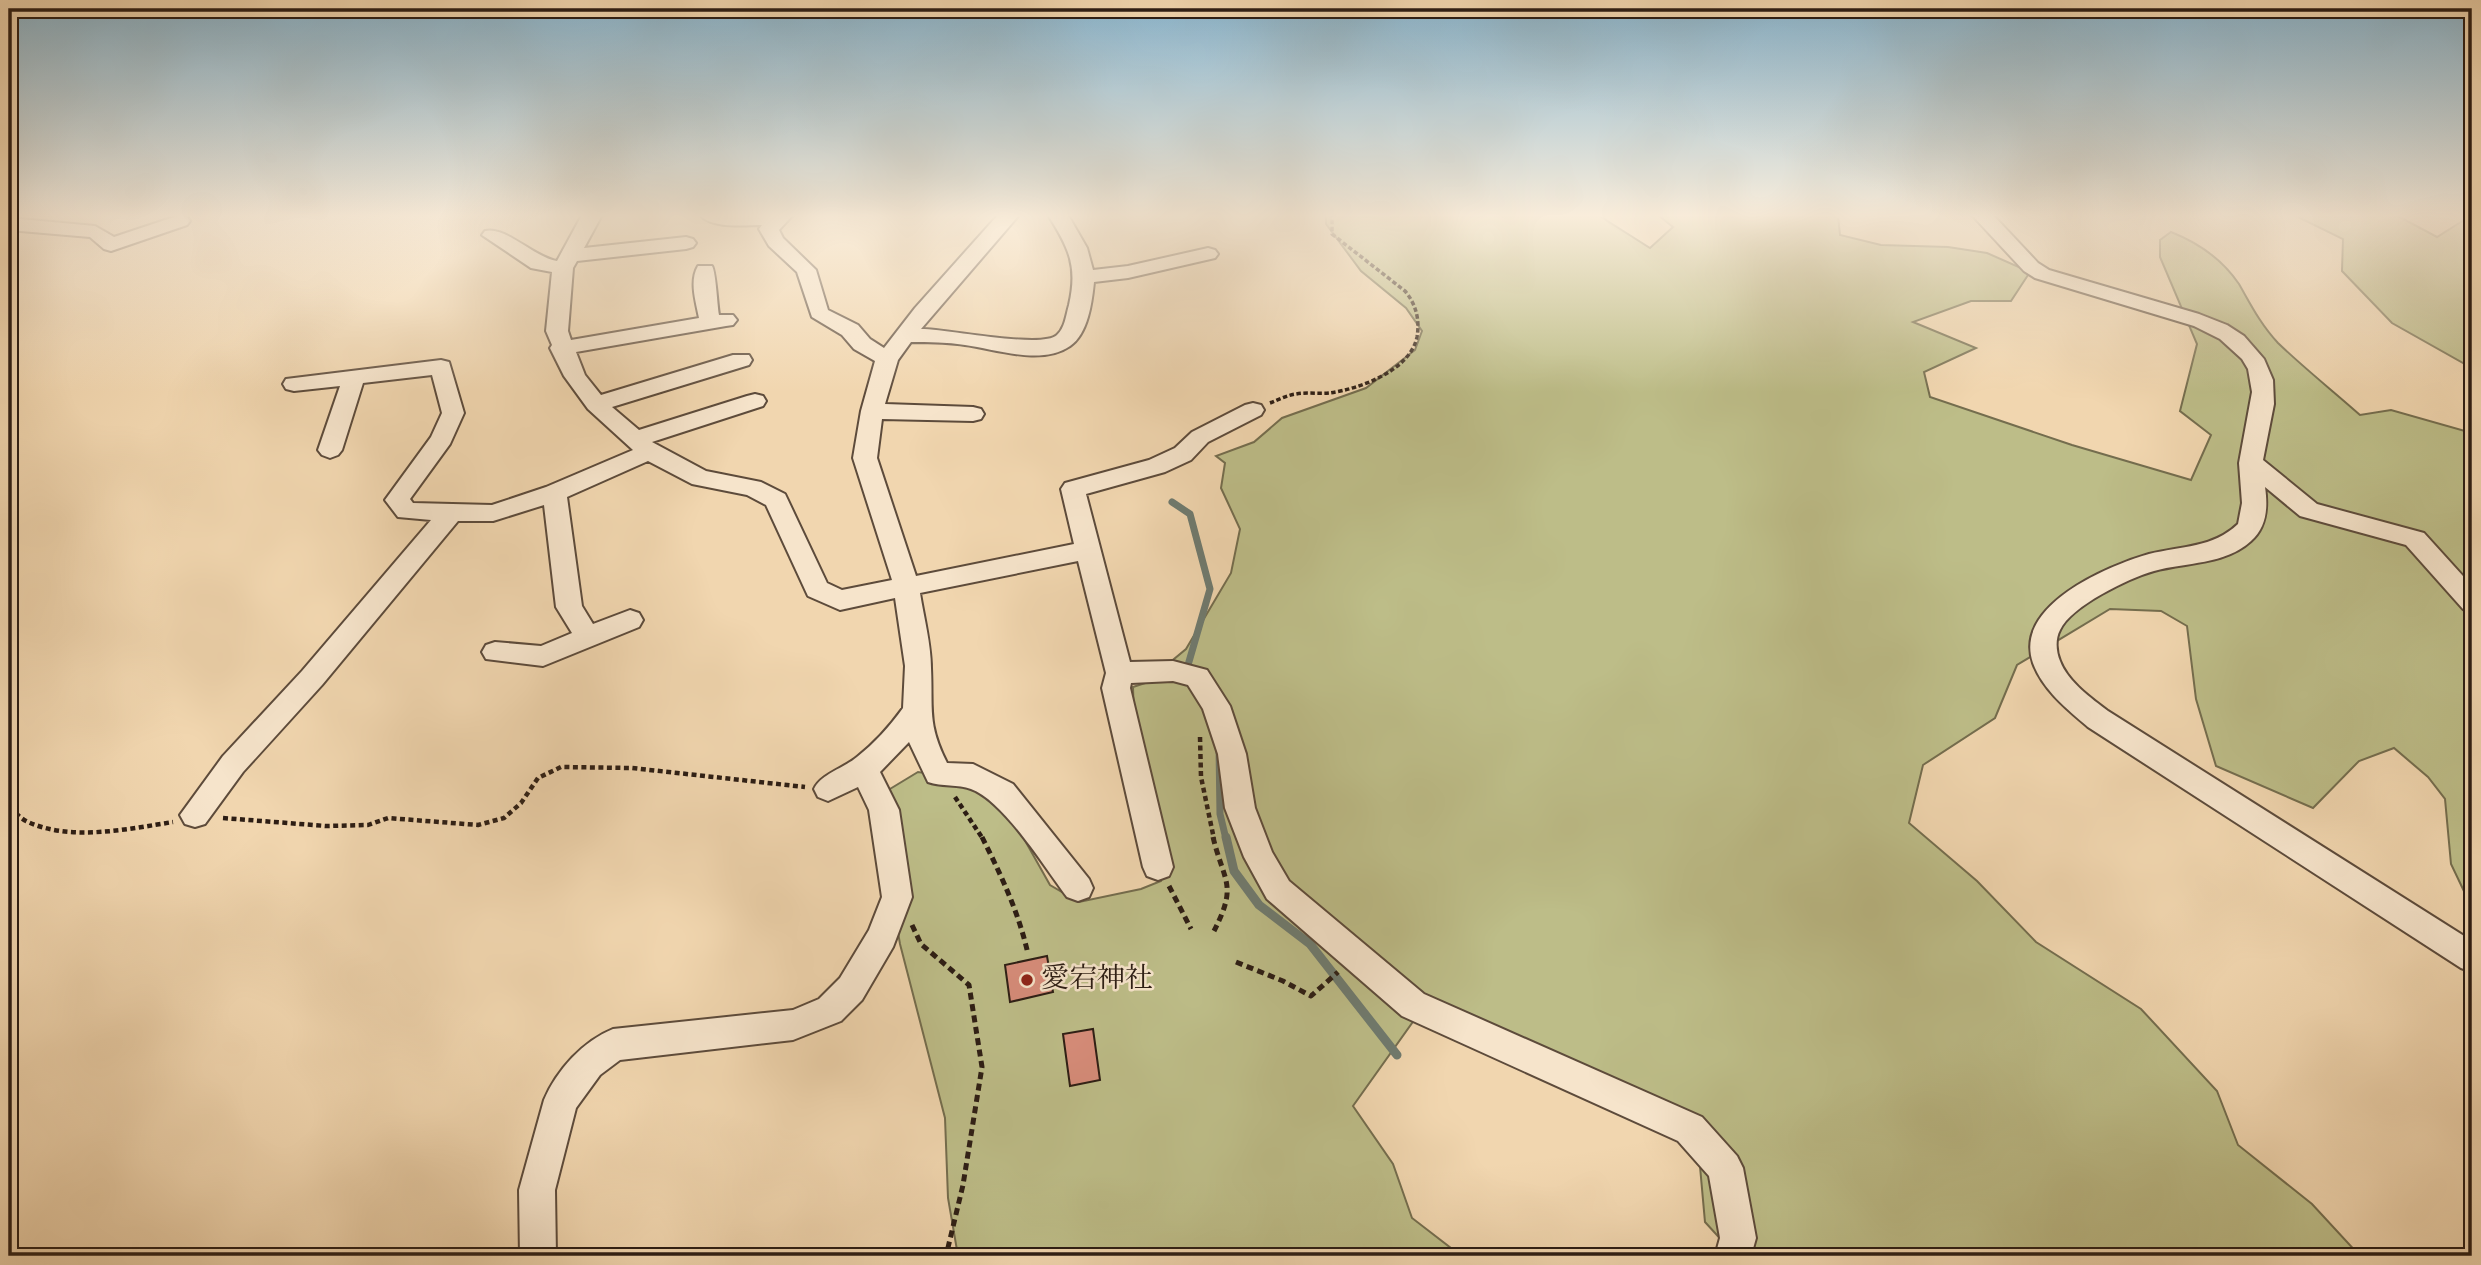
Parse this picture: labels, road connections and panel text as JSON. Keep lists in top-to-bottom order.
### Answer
{
  "places": ["愛宕神社"]
}
